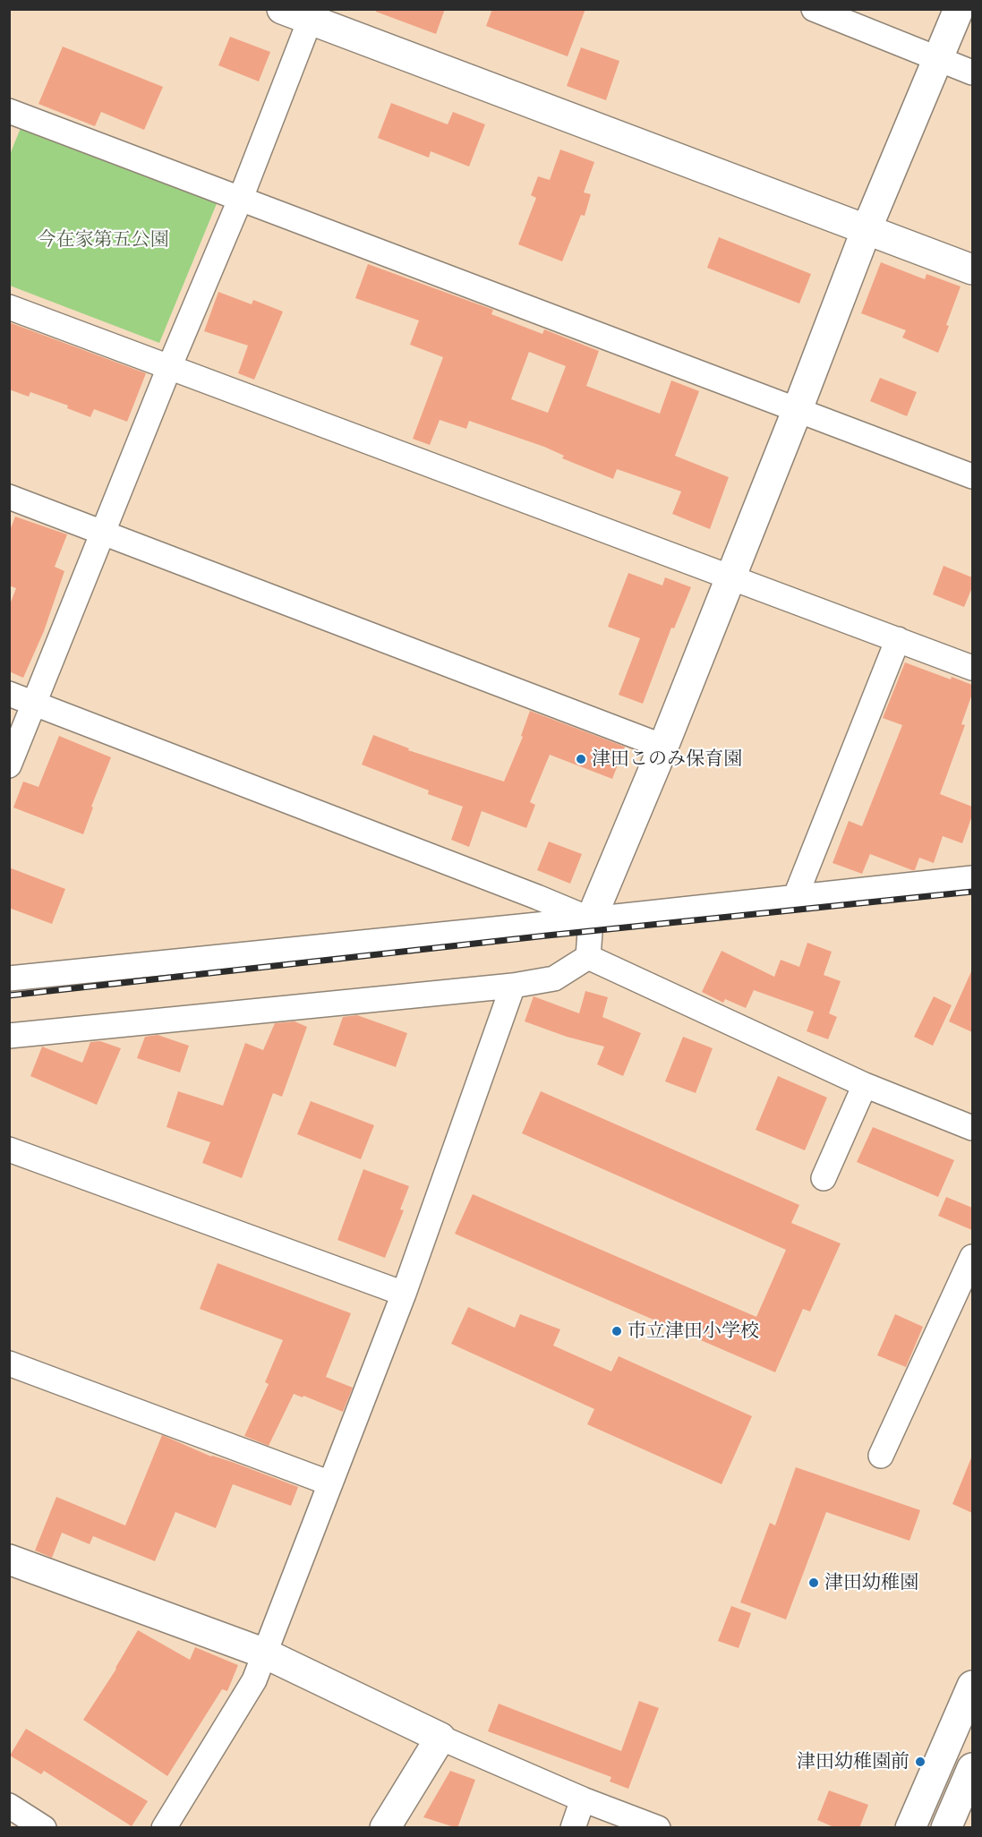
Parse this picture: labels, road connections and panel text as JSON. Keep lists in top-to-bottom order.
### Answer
{
  "parks": ["今在家第五公園"],
  "places": [
    "津田このみ保育園",
    "市立津田小学校",
    "津田幼稚園",
    "津田幼稚園前"
  ]
}
